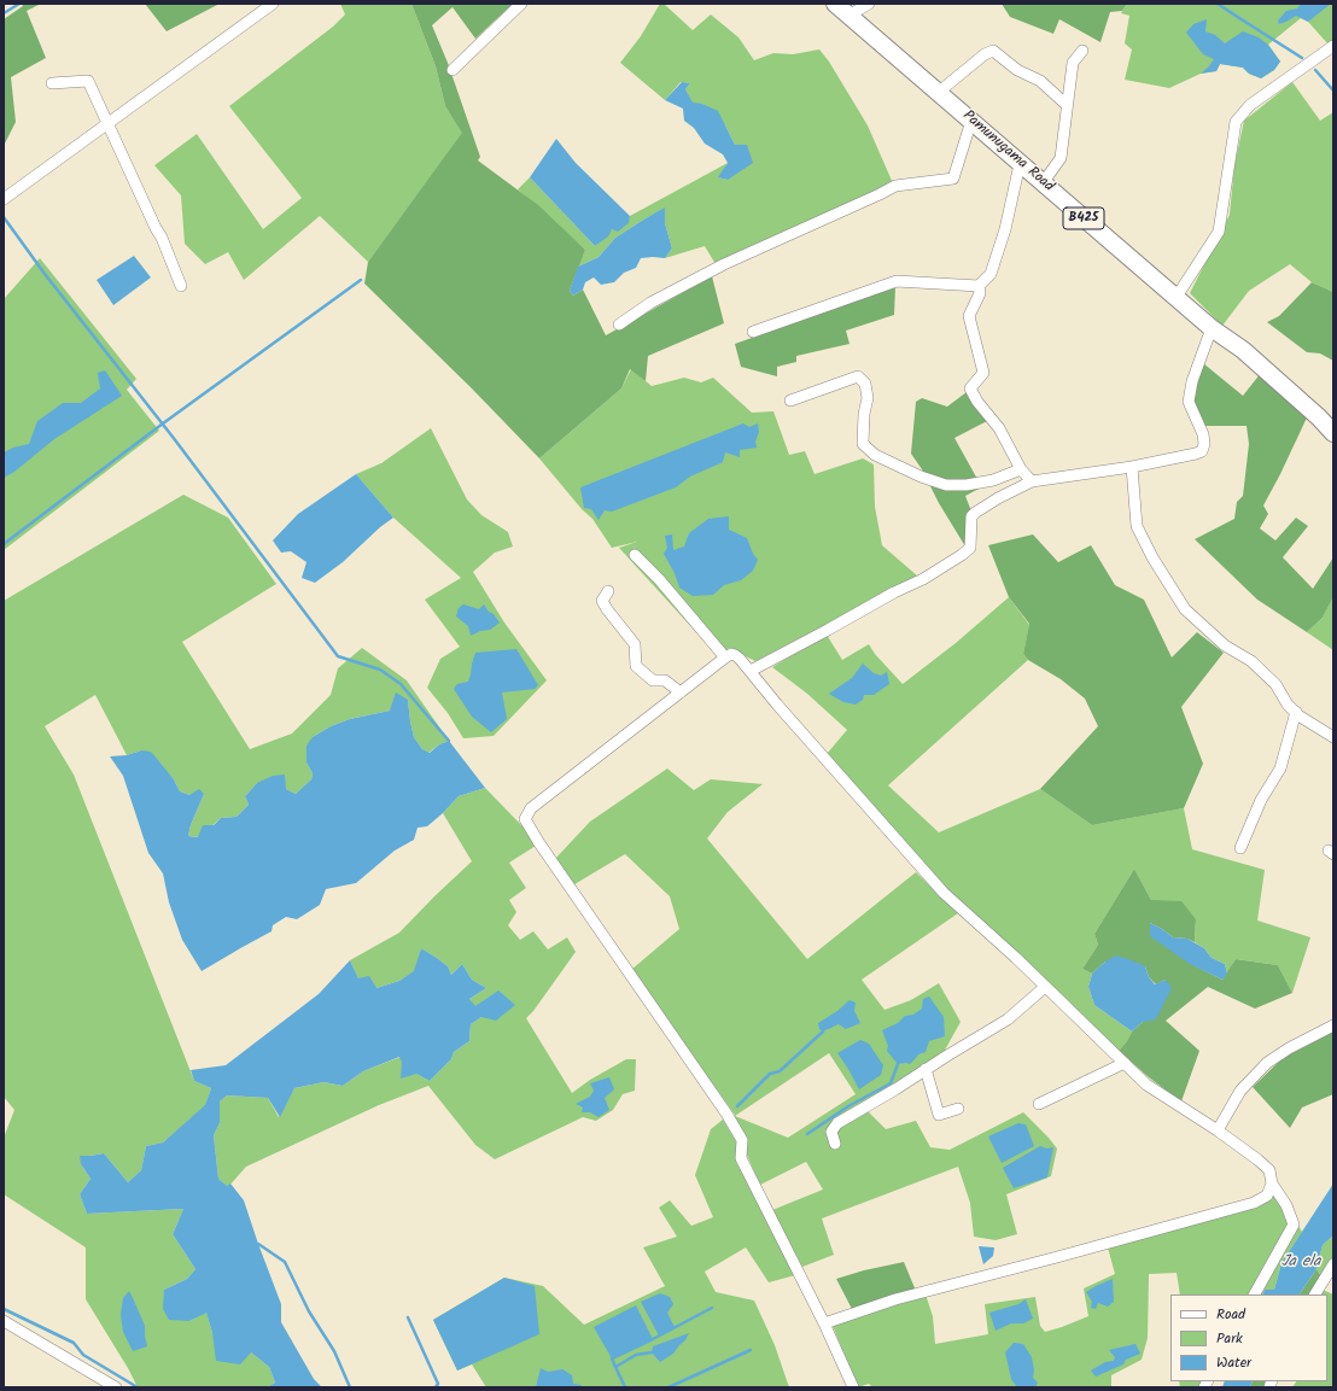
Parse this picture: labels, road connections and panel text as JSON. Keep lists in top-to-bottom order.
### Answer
{
  "streets": {
    "main road": ["Pamunugama Road", "B425"]
  },
  "water": ["Ja ela"],
  "legend": ["Road", "Park", "Water"]
}
